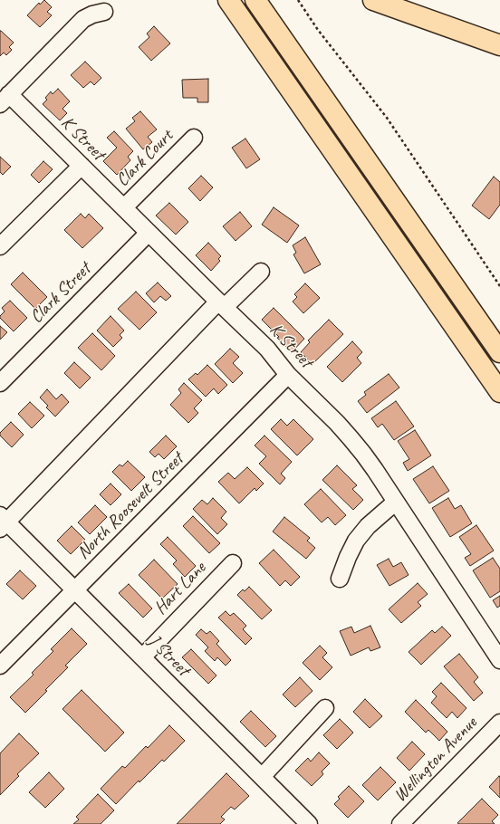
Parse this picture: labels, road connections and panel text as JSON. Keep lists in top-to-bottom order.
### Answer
{
  "streets": {
    "street": [
      "K Street",
      "Clark Court",
      "Clark Street",
      "North Roosevelt Street",
      "Hart Lane",
      "J Street",
      "Wellington Avenue"
    ]
  },
  "crossings": [
    ["K Street", "Clark Court"],
    ["K Street", "Clark Street"],
    ["K Street", "North Roosevelt Street"],
    ["North Roosevelt Street", "J Street"],
    ["Hart Lane", "J Street"]
  ]
}
